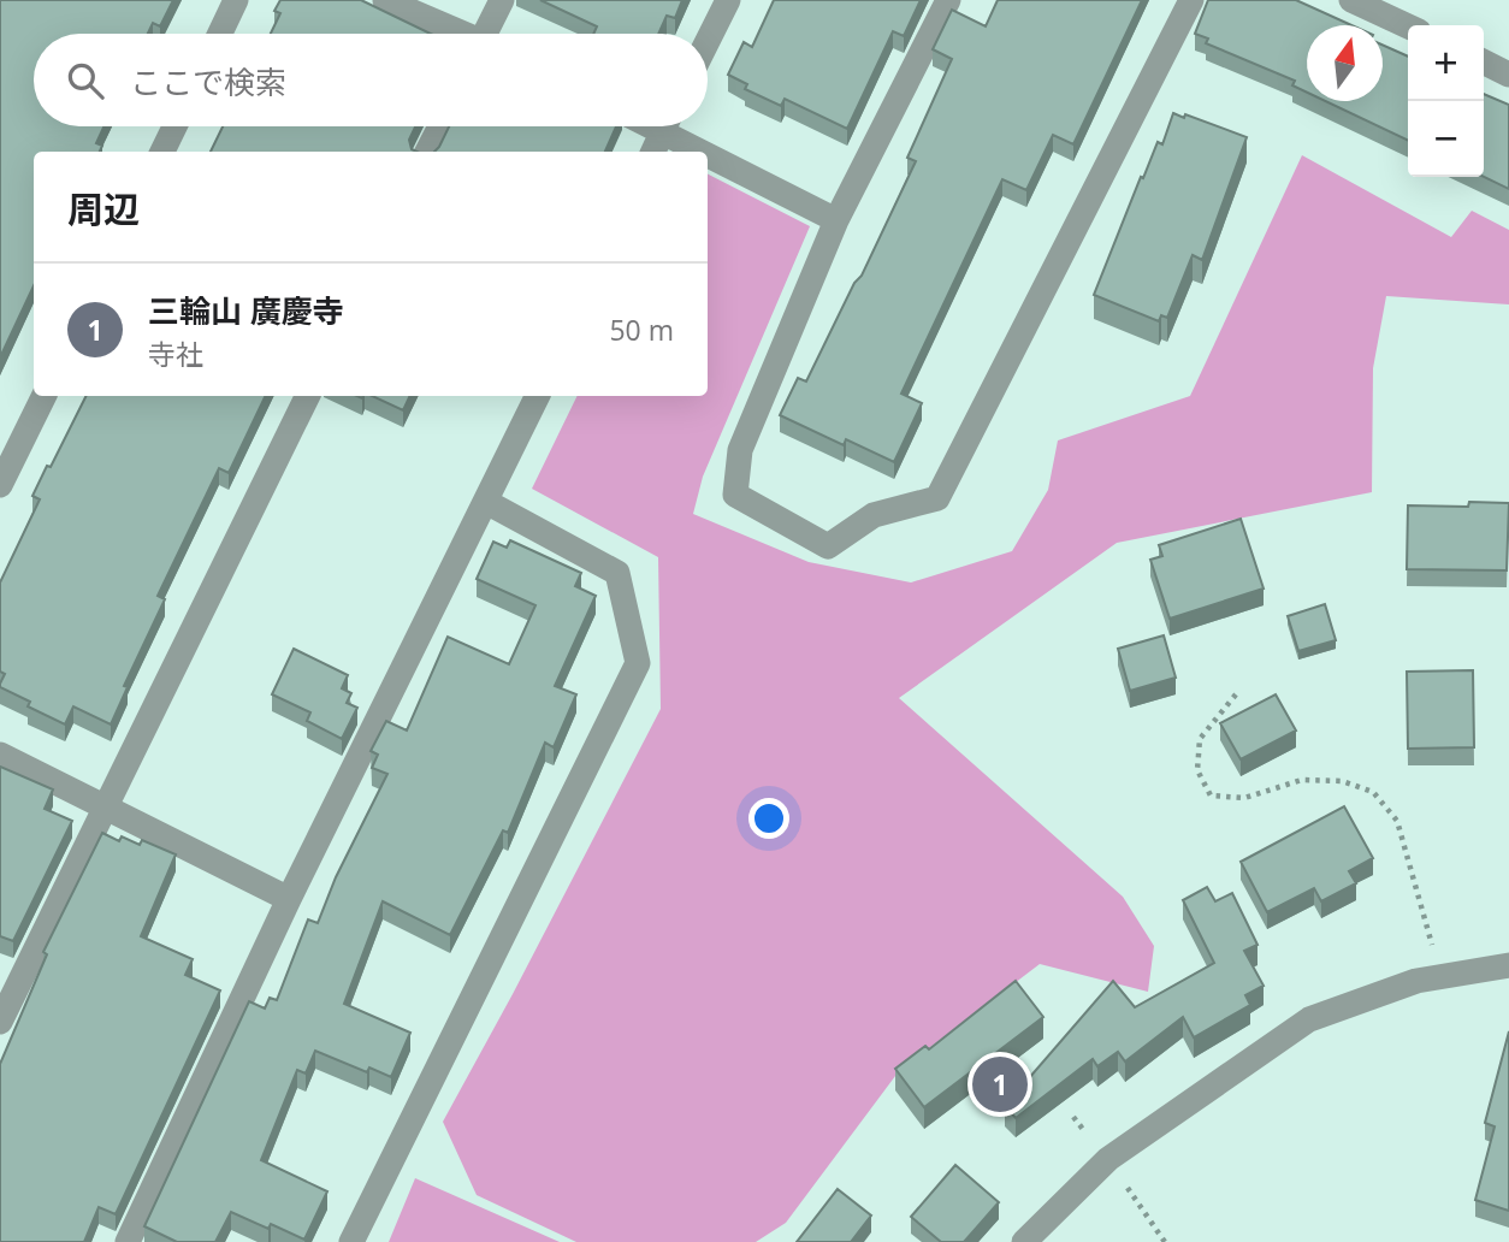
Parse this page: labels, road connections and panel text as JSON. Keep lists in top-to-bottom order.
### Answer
{
  "north": "top",
  "page": {
    "map_buttons": ["+", "−"],
    "search": "ここで検索",
    "heading": "周辺",
    "list": [
      {
        "mark": "1",
        "name": "三輪山 廣慶寺",
        "note": "寺社",
        "value": "50 m"
      }
    ],
    "pins": "1"
  }
}
